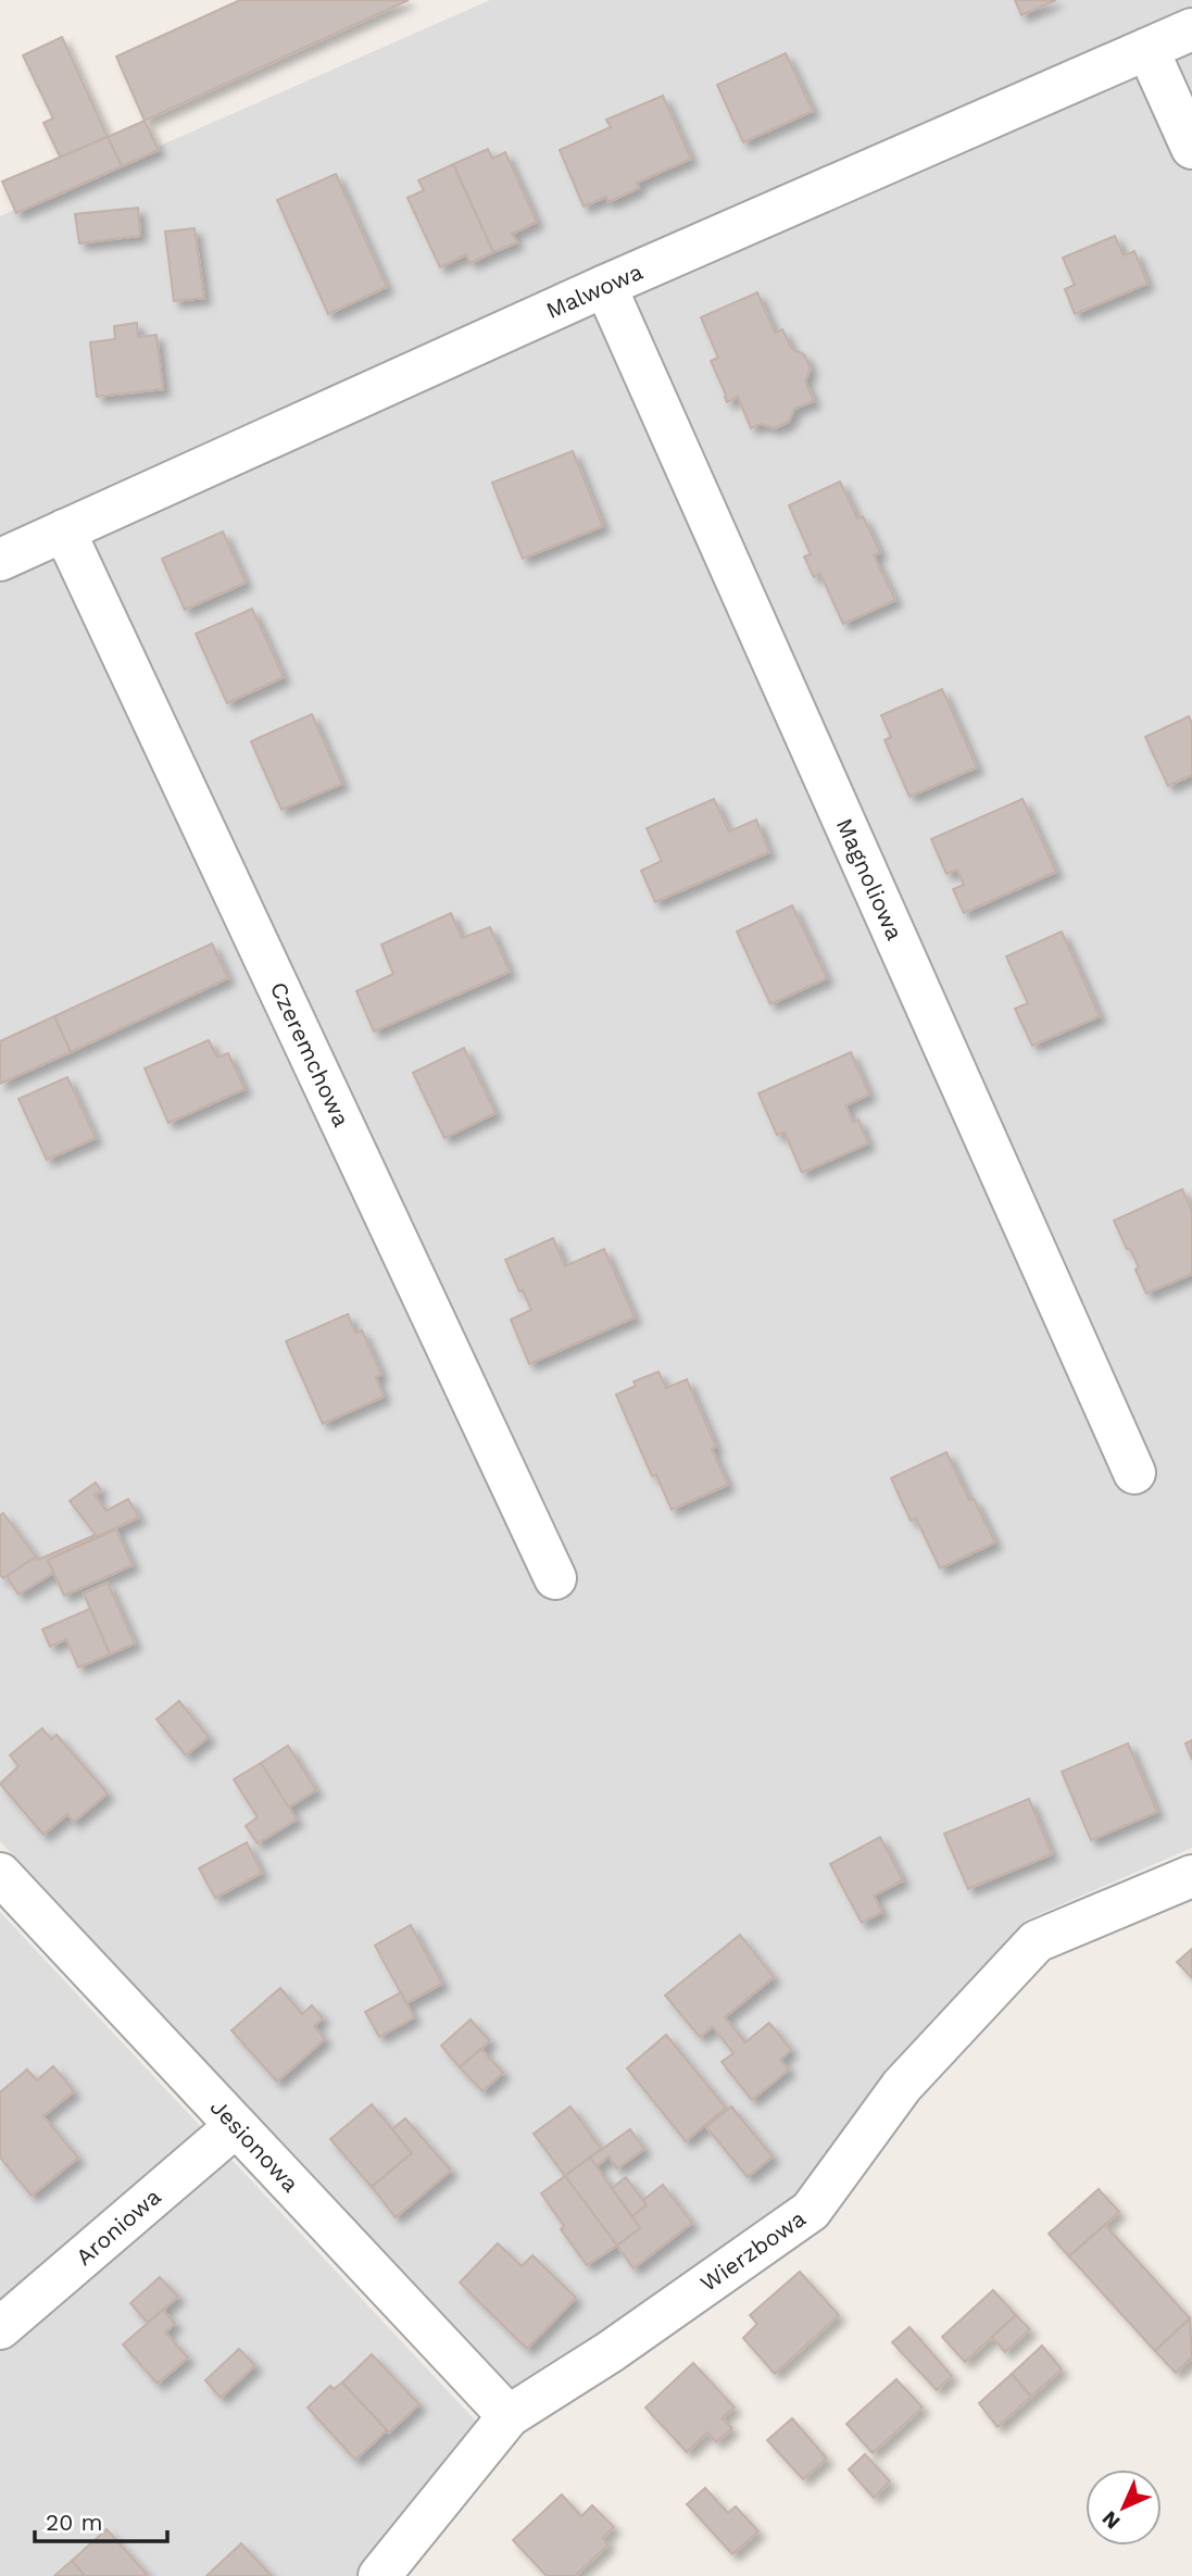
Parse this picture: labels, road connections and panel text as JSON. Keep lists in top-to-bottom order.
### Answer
{
  "streets": {
    "street": [
      "Malwowa",
      "Magnoliowa",
      "Czeremchowa",
      "Jesionowa",
      "Aroniowa",
      "Wierzbowa"
    ]
  },
  "crossings": [
    ["Malwowa", "Magnoliowa"],
    ["Malwowa", "Czeremchowa"],
    ["Jesionowa", "Aroniowa"],
    ["Jesionowa", "Wierzbowa"]
  ],
  "scale_bar": "20 m",
  "north": "bottom left"
}
